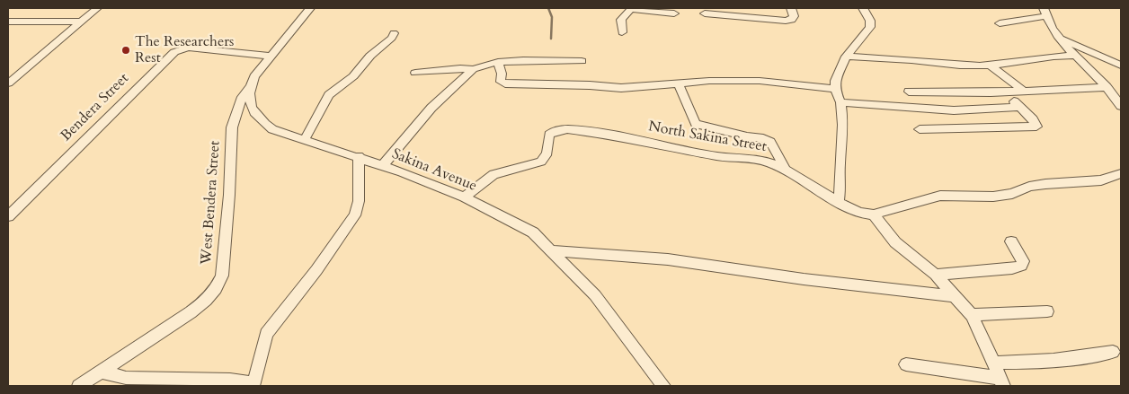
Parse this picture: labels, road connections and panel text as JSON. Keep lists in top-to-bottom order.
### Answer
{
  "streets": {
    "street": [
      "Bendera Street",
      "North Sakina Street",
      "Sakina Avenue",
      "West Bendera Street"
    ]
  },
  "crossings": [
    ["North Sakina Street", "Sakina Avenue"],
    ["Sakina Avenue", "West Bendera Street"]
  ],
  "places": ["The Researchers Rest"]
}
